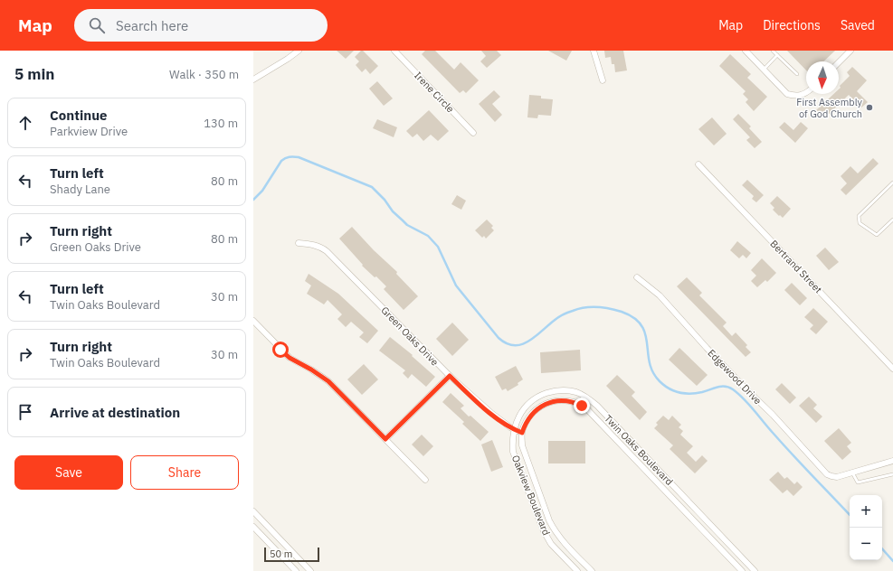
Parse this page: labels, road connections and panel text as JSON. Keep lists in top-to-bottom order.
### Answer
{
  "streets": {
    "street": [
      "Irene Circle",
      "Bertrand Street",
      "Green Oaks Drive",
      "Edgewood Drive",
      "Twin Oaks Boulevard",
      "Oakview Boulevard"
    ]
  },
  "crossings": [
    ["Green Oaks Drive", "Twin Oaks Boulevard"],
    ["Green Oaks Drive", "Oakview Boulevard"],
    ["Twin Oaks Boulevard", "Oakview Boulevard"]
  ],
  "places": ["First Assembly of God Church"],
  "scale_bar": "50 m",
  "north": "bottom",
  "page": {
    "header": "Map",
    "search": "Search here",
    "nav": ["Map", "Directions", "Saved"],
    "heading": ["5 min", "Walk · 350 m"],
    "list": [
      ["Continue", "Parkview Drive", "130 m"],
      ["Turn left", "Shady Lane", "80 m"],
      ["Turn right", "Green Oaks Drive", "80 m"],
      ["Turn left", "Twin Oaks Boulevard", "30 m"],
      ["Turn right", "Twin Oaks Boulevard", "30 m"],
      "Arrive at destination"
    ],
    "buttons": ["Save", "Share"],
    "map_buttons": ["+", "−"],
    "scale": "50 m"
  }
}
